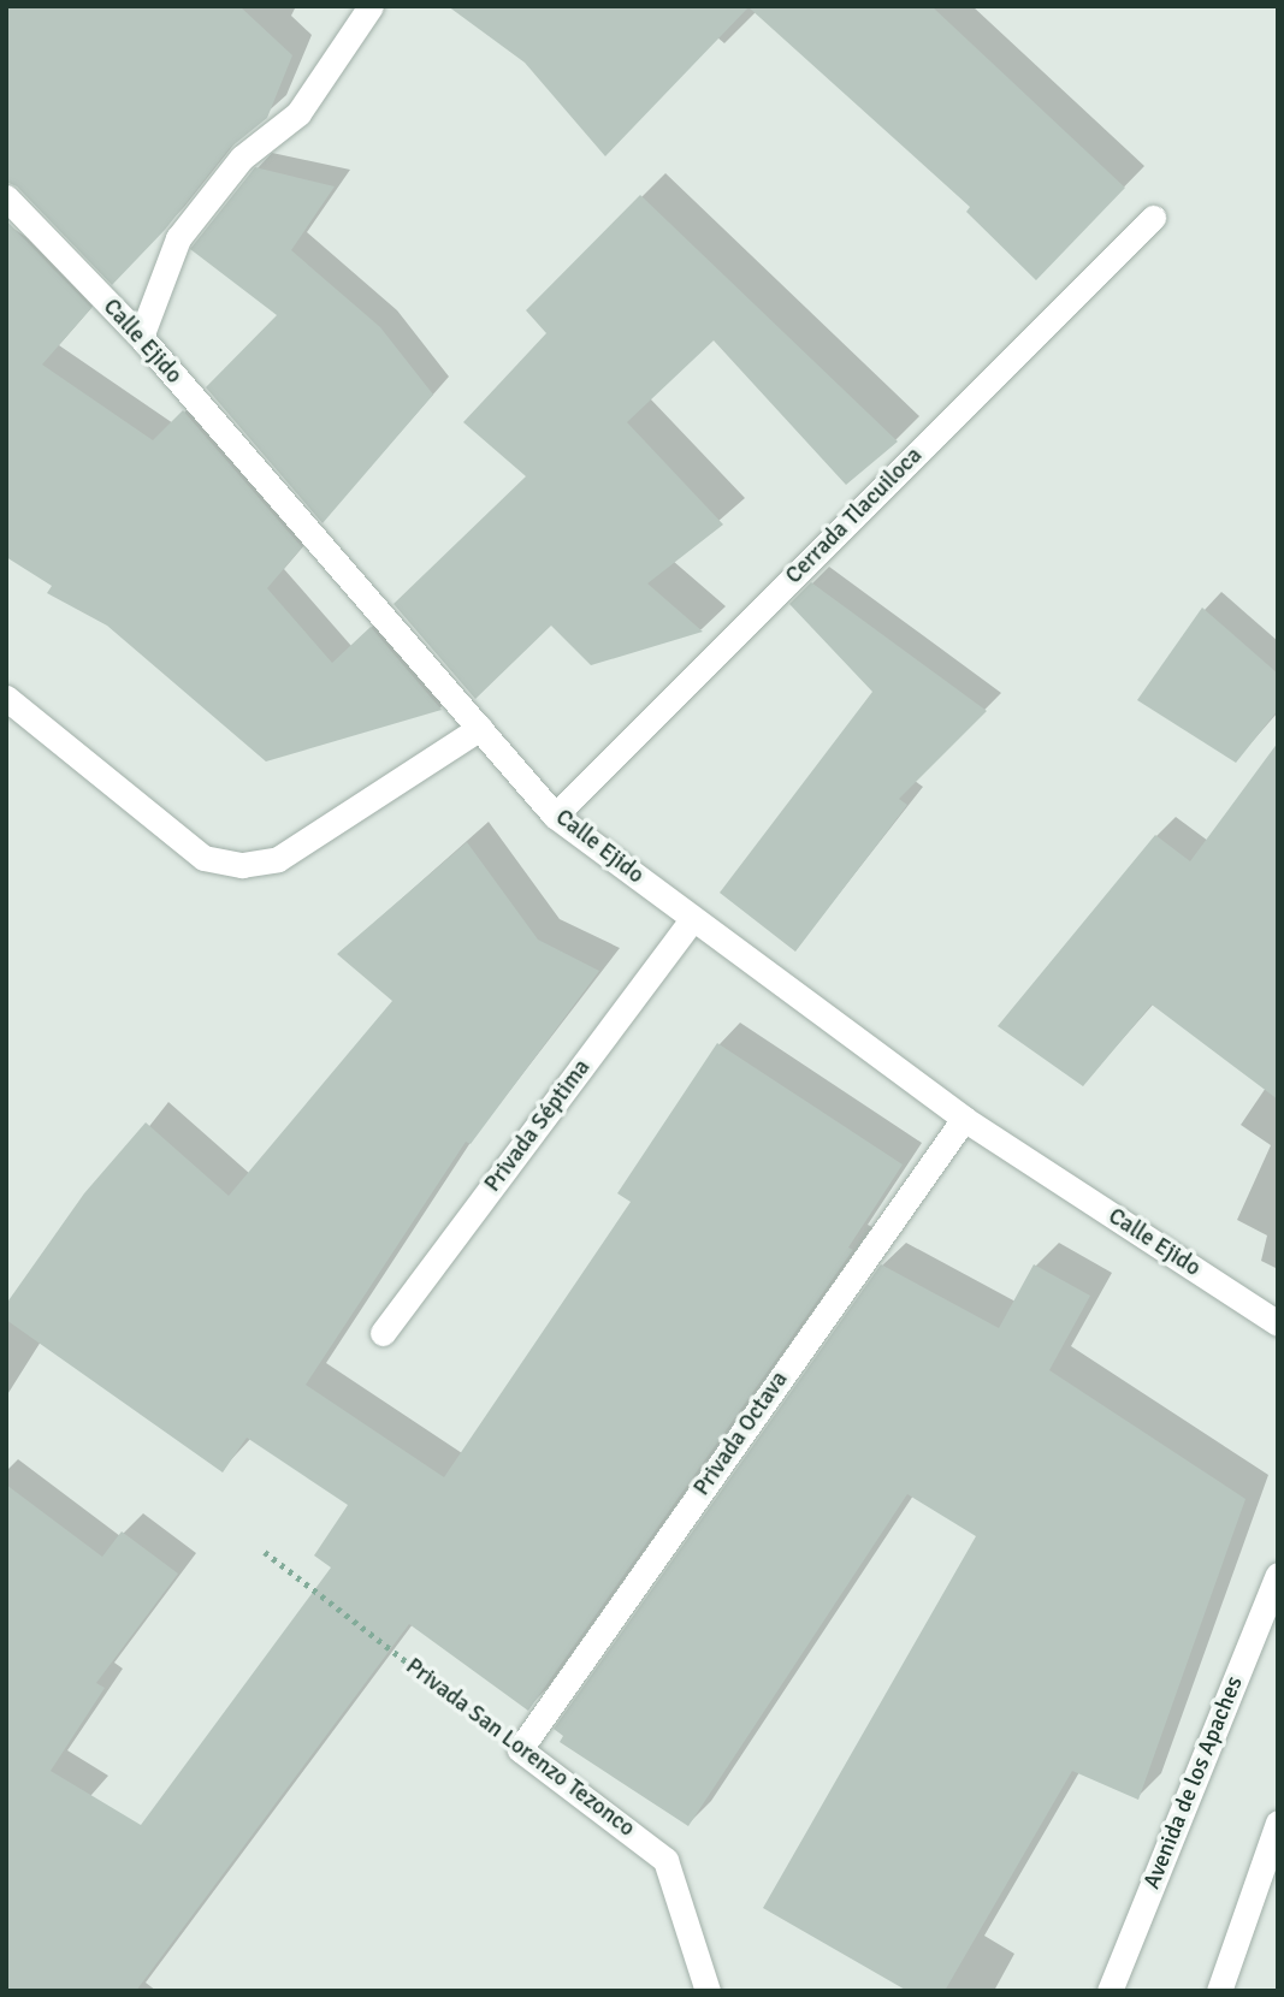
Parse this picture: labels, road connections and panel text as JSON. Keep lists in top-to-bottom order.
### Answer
{
  "streets": {
    "street": [
      "Calle Ejido",
      "Cerrada Tlacuiloca",
      "Privada Séptima",
      "Privada Octava",
      "Privada San Lorenzo Tezonco",
      "Avenida de los Apaches"
    ]
  },
  "crossings": [
    ["Calle Ejido", "Cerrada Tlacuiloca"],
    ["Calle Ejido", "Privada Séptima"],
    ["Calle Ejido", "Privada Octava"],
    ["Privada Octava", "Privada San Lorenzo Tezonco"]
  ]
}
